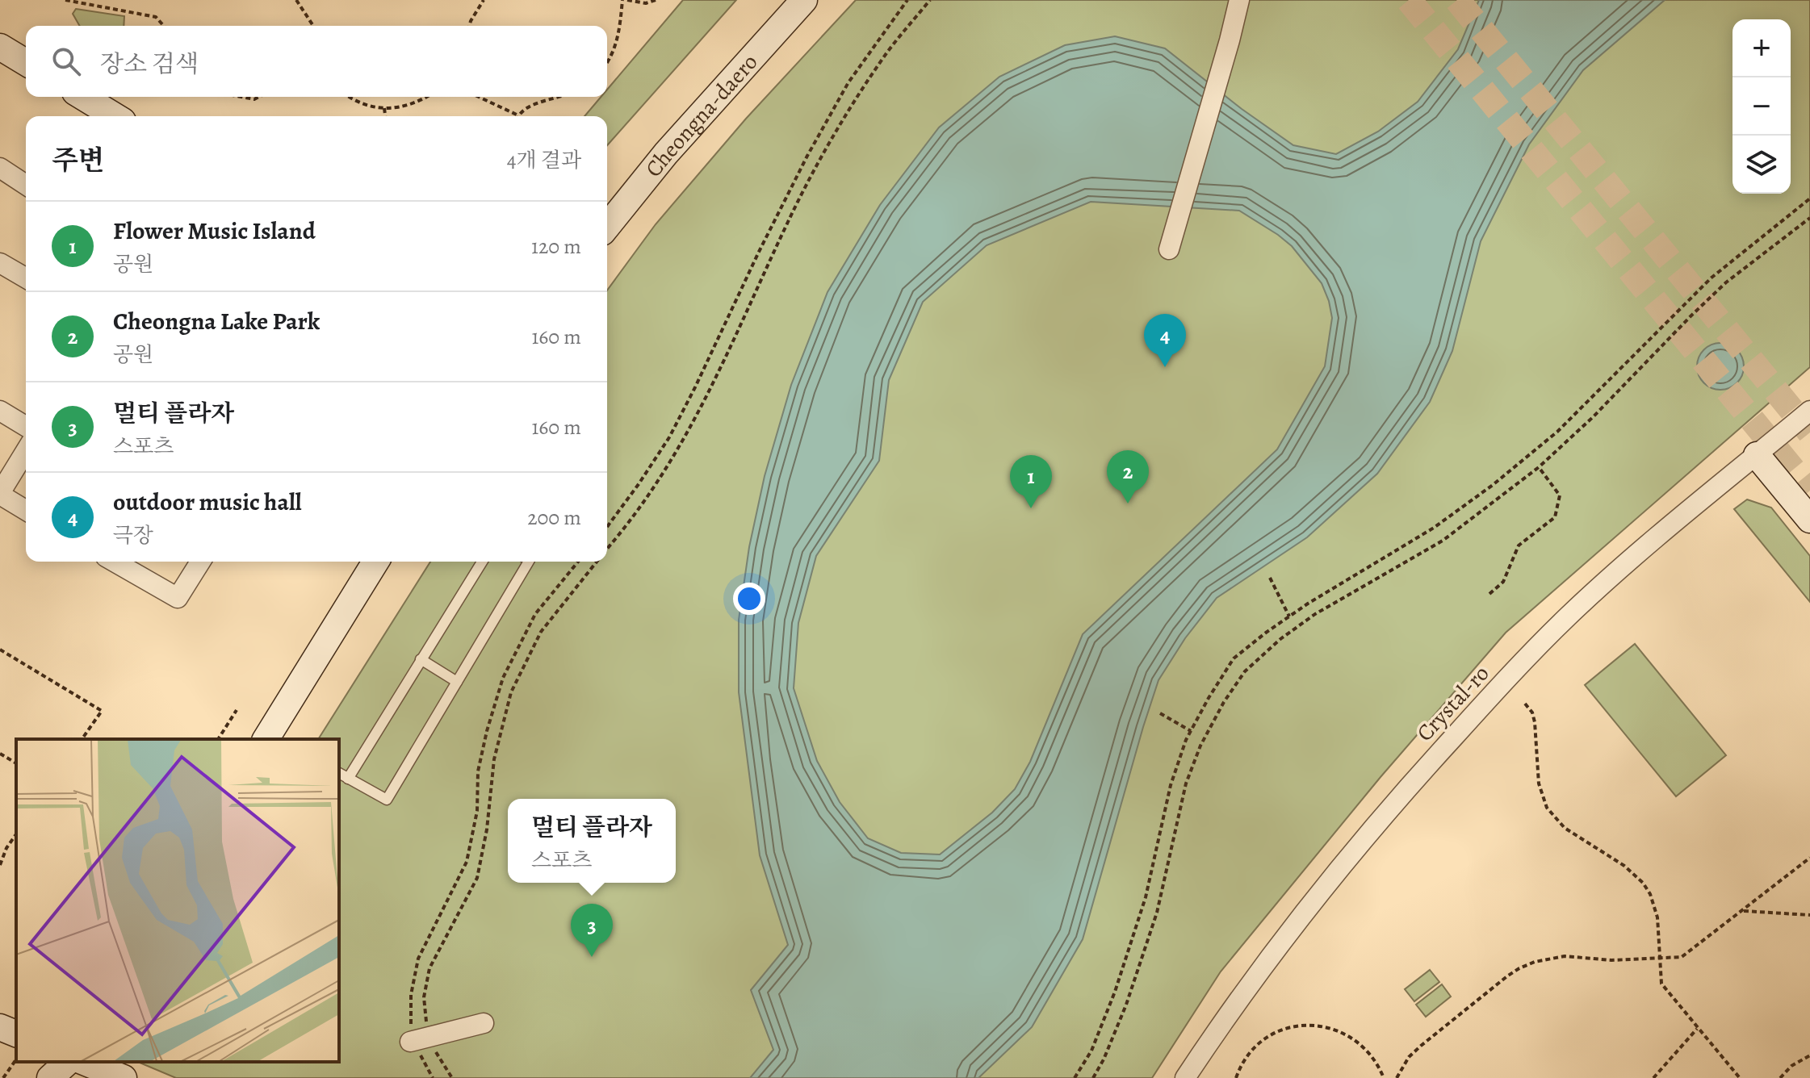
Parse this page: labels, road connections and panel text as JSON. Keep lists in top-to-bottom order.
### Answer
{
  "streets": {
    "street": ["Cheongna-daero", "Crystal-ro"]
  },
  "page": {
    "map_buttons": ["+", "−"],
    "search": "장소 검색",
    "heading": ["주변", "4개 결과"],
    "list": [
      {
        "mark": "1",
        "name": "Flower Music Island",
        "note": "공원",
        "value": "120 m"
      },
      {
        "mark": "2",
        "name": "Cheongna Lake Park",
        "note": "공원",
        "value": "160 m"
      },
      {
        "mark": "3",
        "name": "멀티 플라자",
        "note": "스포츠",
        "value": "160 m"
      },
      {
        "mark": "4",
        "name": "outdoor music hall",
        "note": "극장",
        "value": "200 m"
      }
    ],
    "pins": [
      "4",
      "2",
      "1",
      "3"
    ],
    "popup": ["멀티 플라자", "스포츠"]
  }
}
